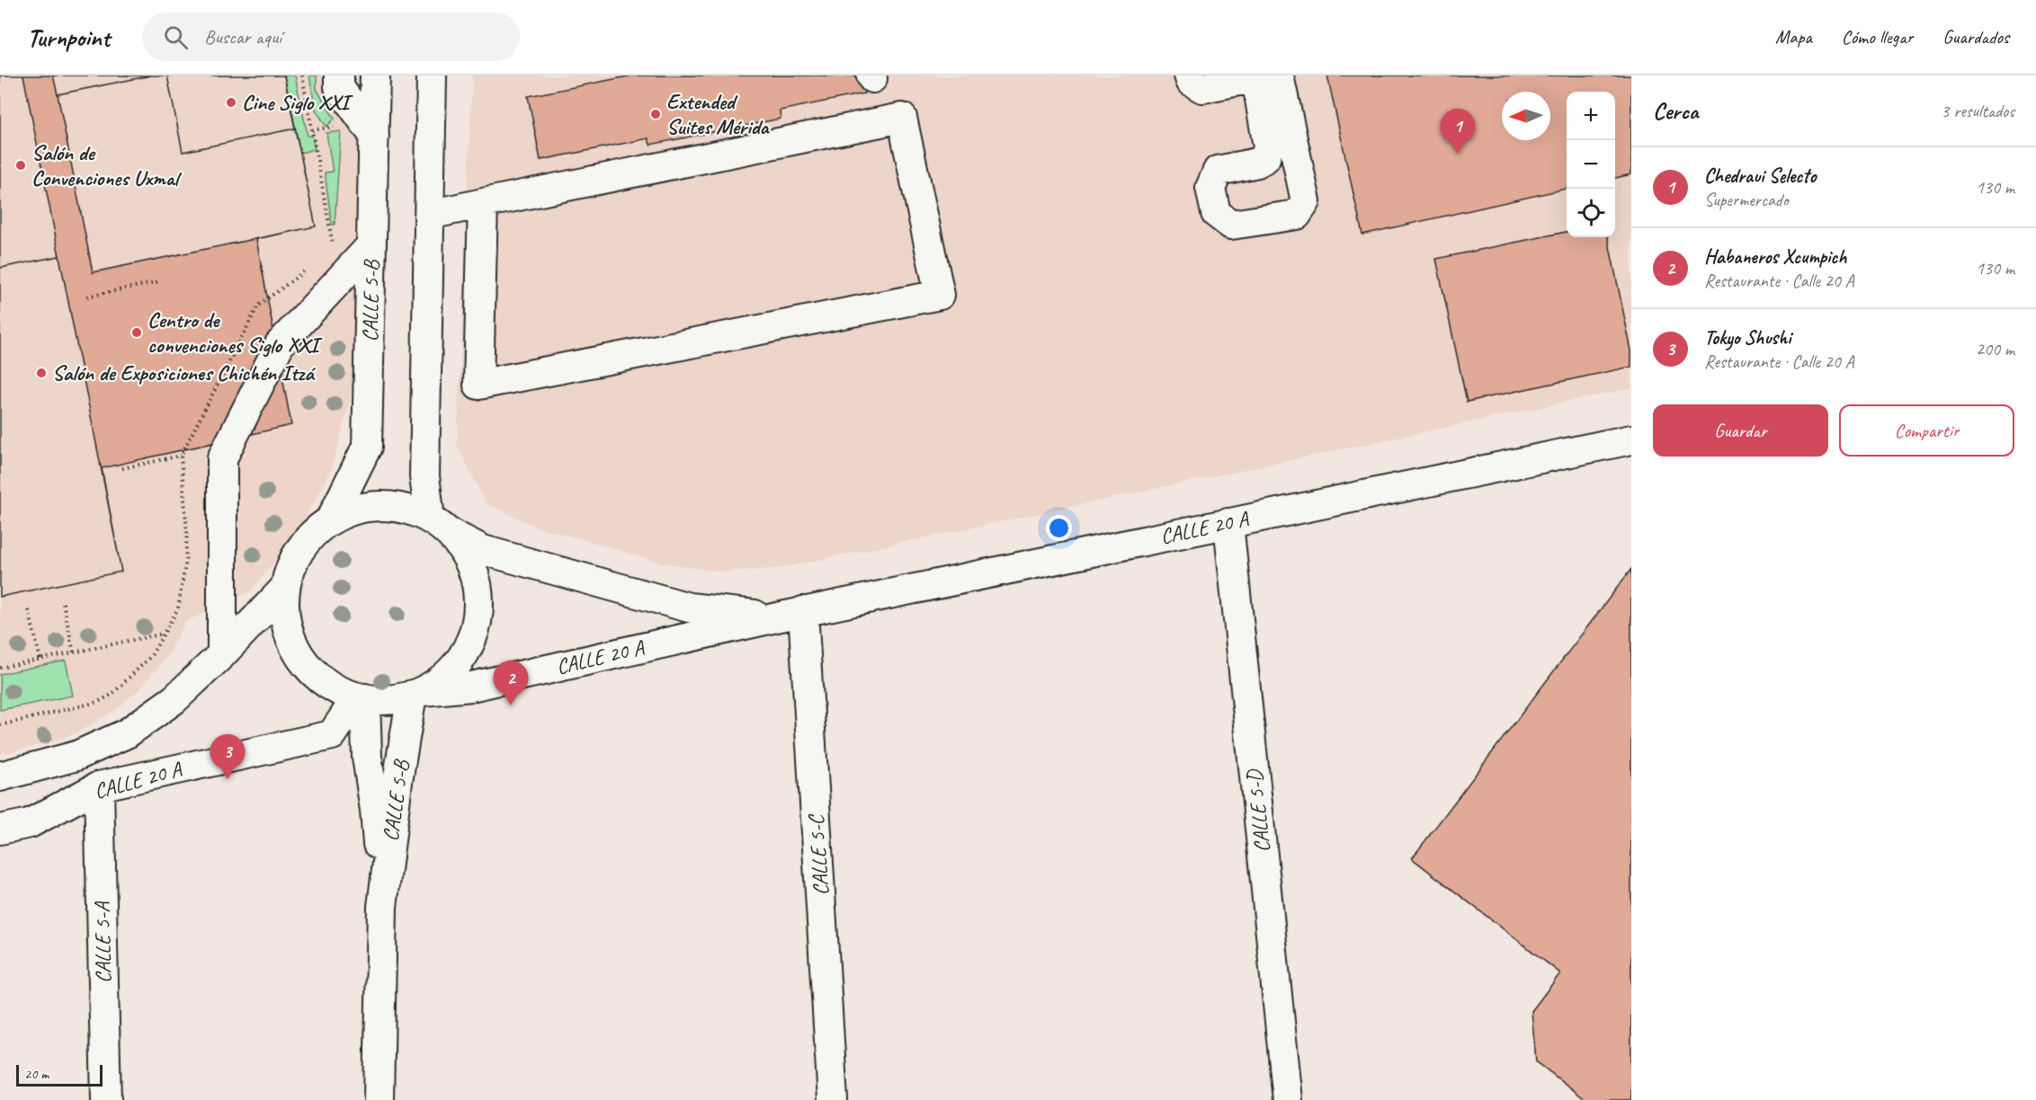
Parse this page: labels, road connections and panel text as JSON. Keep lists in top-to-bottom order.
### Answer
{
  "streets": {
    "street": [
      "CALLE 5-B",
      "CALLE 20 A",
      "CALLE 5-D",
      "CALLE 5-C",
      "CALLE 5-A"
    ]
  },
  "crossings": [
    ["CALLE 5-B", "CALLE 20 A"],
    ["CALLE 20 A", "CALLE 5-D"],
    ["CALLE 20 A", "CALLE 5-C"],
    ["CALLE 20 A", "CALLE 5-A"]
  ],
  "places": [
    "Cine Siglo XXI",
    "Extended Suites Mérida",
    "Salón de Convenciones Uxmal",
    "Centro de convenciones Siglo XXI",
    "Salón de Exposiciones Chichén Itzá"
  ],
  "scale_bar": "20 m",
  "north": "left",
  "page": {
    "header": "Turnpoint",
    "search": "Buscar aquí",
    "nav": ["Mapa", "Cómo llegar", "Guardados"],
    "heading": ["Cerca", "3 resultados"],
    "map_buttons": ["+", "−"],
    "pins": ["1", "2", "3"],
    "list": [
      {
        "mark": "1",
        "name": "Chedraui Selecto",
        "note": "Supermercado",
        "value": "130 m"
      },
      {
        "mark": "2",
        "name": "Habaneros Xcumpich",
        "note": "Restaurante · Calle 20 A",
        "value": "130 m"
      },
      {
        "mark": "3",
        "name": "Tokyo Shushi",
        "note": "Restaurante · Calle 20 A",
        "value": "200 m"
      }
    ],
    "buttons": ["Guardar", "Compartir"],
    "scale": "20 m"
  }
}
